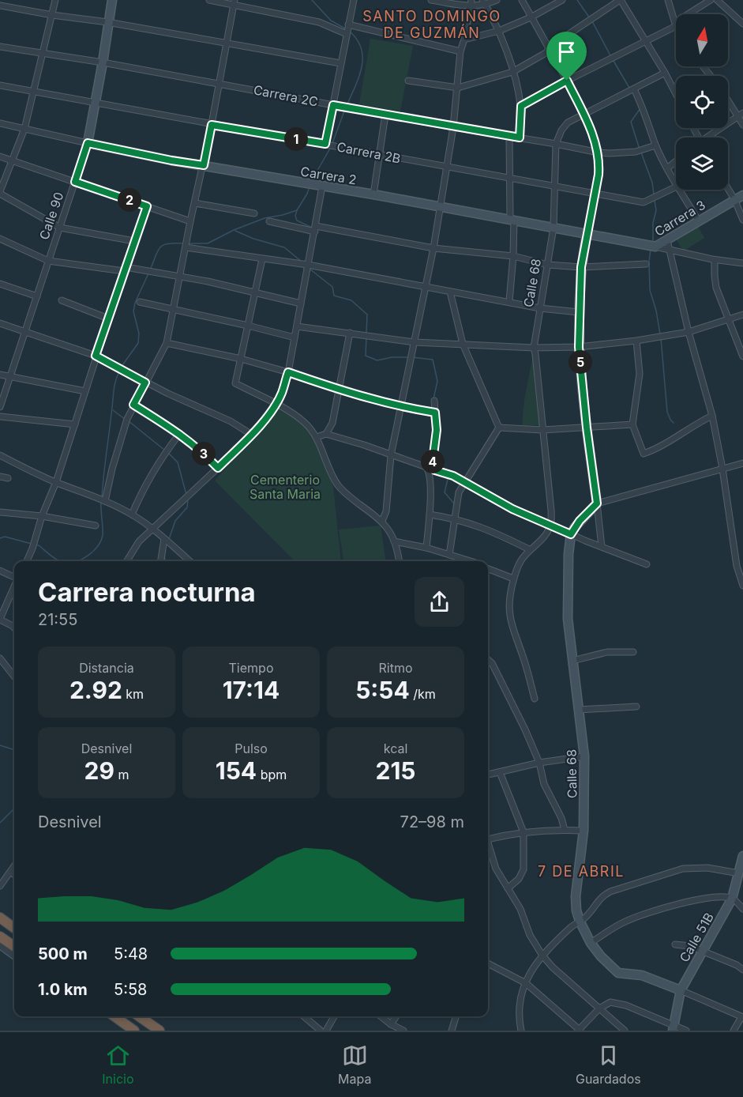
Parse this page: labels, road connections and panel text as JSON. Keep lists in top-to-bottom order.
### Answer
{
  "streets": {
    "street": [
      "Carrera 2C",
      "Carrera 2B",
      "Carrera 2",
      "Calle 90",
      "Carrera 3",
      "Calle 68",
      "Calle 51B"
    ]
  },
  "crossings": [
    ["Carrera 2C", "Calle 90"],
    ["Carrera 2C", "Calle 68"],
    ["Carrera 2B", "Calle 90"],
    ["Carrera 2B", "Calle 68"],
    ["Carrera 2", "Calle 90"],
    ["Carrera 2", "Carrera 3"],
    ["Carrera 2", "Calle 68"],
    ["Calle 68", "Calle 51B"]
  ],
  "districts": ["SANTO DOMINGO DE GUZMÁN", "7 DE ABRIL"],
  "parks": ["Cementerio Santa Maria"],
  "north": "top",
  "page": {
    "pins": [
      "1",
      "2",
      "5",
      "3",
      "4"
    ],
    "heading": ["Carrera nocturna", "21:55"],
    "stats": [
      ["Distancia", "2.92 km"],
      ["Tiempo", "17:14"],
      ["Ritmo", "5:54 /km"],
      ["Desnivel", "29 m"],
      ["Pulso", "154 bpm"],
      ["kcal", "215"]
    ],
    "chart": ["Desnivel", "72–98 m"],
    "list": [
      {
        "name": "500 m",
        "note": "5:48"
      },
      {
        "name": "1.0 km",
        "note": "5:58"
      }
    ],
    "tabs": ["Inicio", "Mapa", "Guardados"]
  }
}
